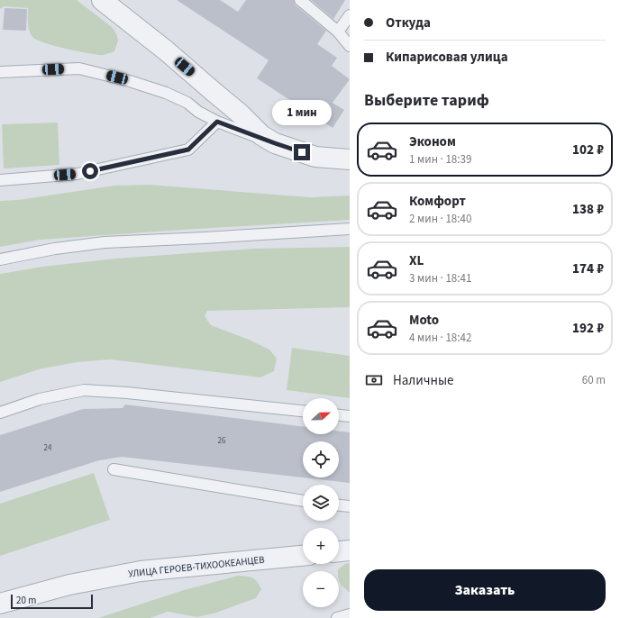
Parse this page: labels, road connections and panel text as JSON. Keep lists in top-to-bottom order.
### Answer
{
  "streets": {
    "street": ["УЛИЦА ГЕРОЕВ-ТИХООКЕАНЦЕВ"]
  },
  "house_numbers": ["26", "24"],
  "scale_bar": "20 m",
  "north": "right",
  "page": {
    "banner": ["Откуда", "Кипарисовая улица"],
    "heading": "Выберите тариф",
    "bubble": "1 мин",
    "list": [
      {
        "name": "Эконом",
        "note": "1 мин · 18:39",
        "value": "102 ₽"
      },
      {
        "name": "Комфорт",
        "note": "2 мин · 18:40",
        "value": "138 ₽"
      },
      {
        "name": "XL",
        "note": "3 мин · 18:41",
        "value": "174 ₽"
      },
      {
        "name": "Moto",
        "note": "4 мин · 18:42",
        "value": "192 ₽"
      }
    ],
    "pay": ["Наличные", "60 m"],
    "map_buttons": ["+", "−"],
    "buttons": "Заказать",
    "scale": "20 m"
  }
}
